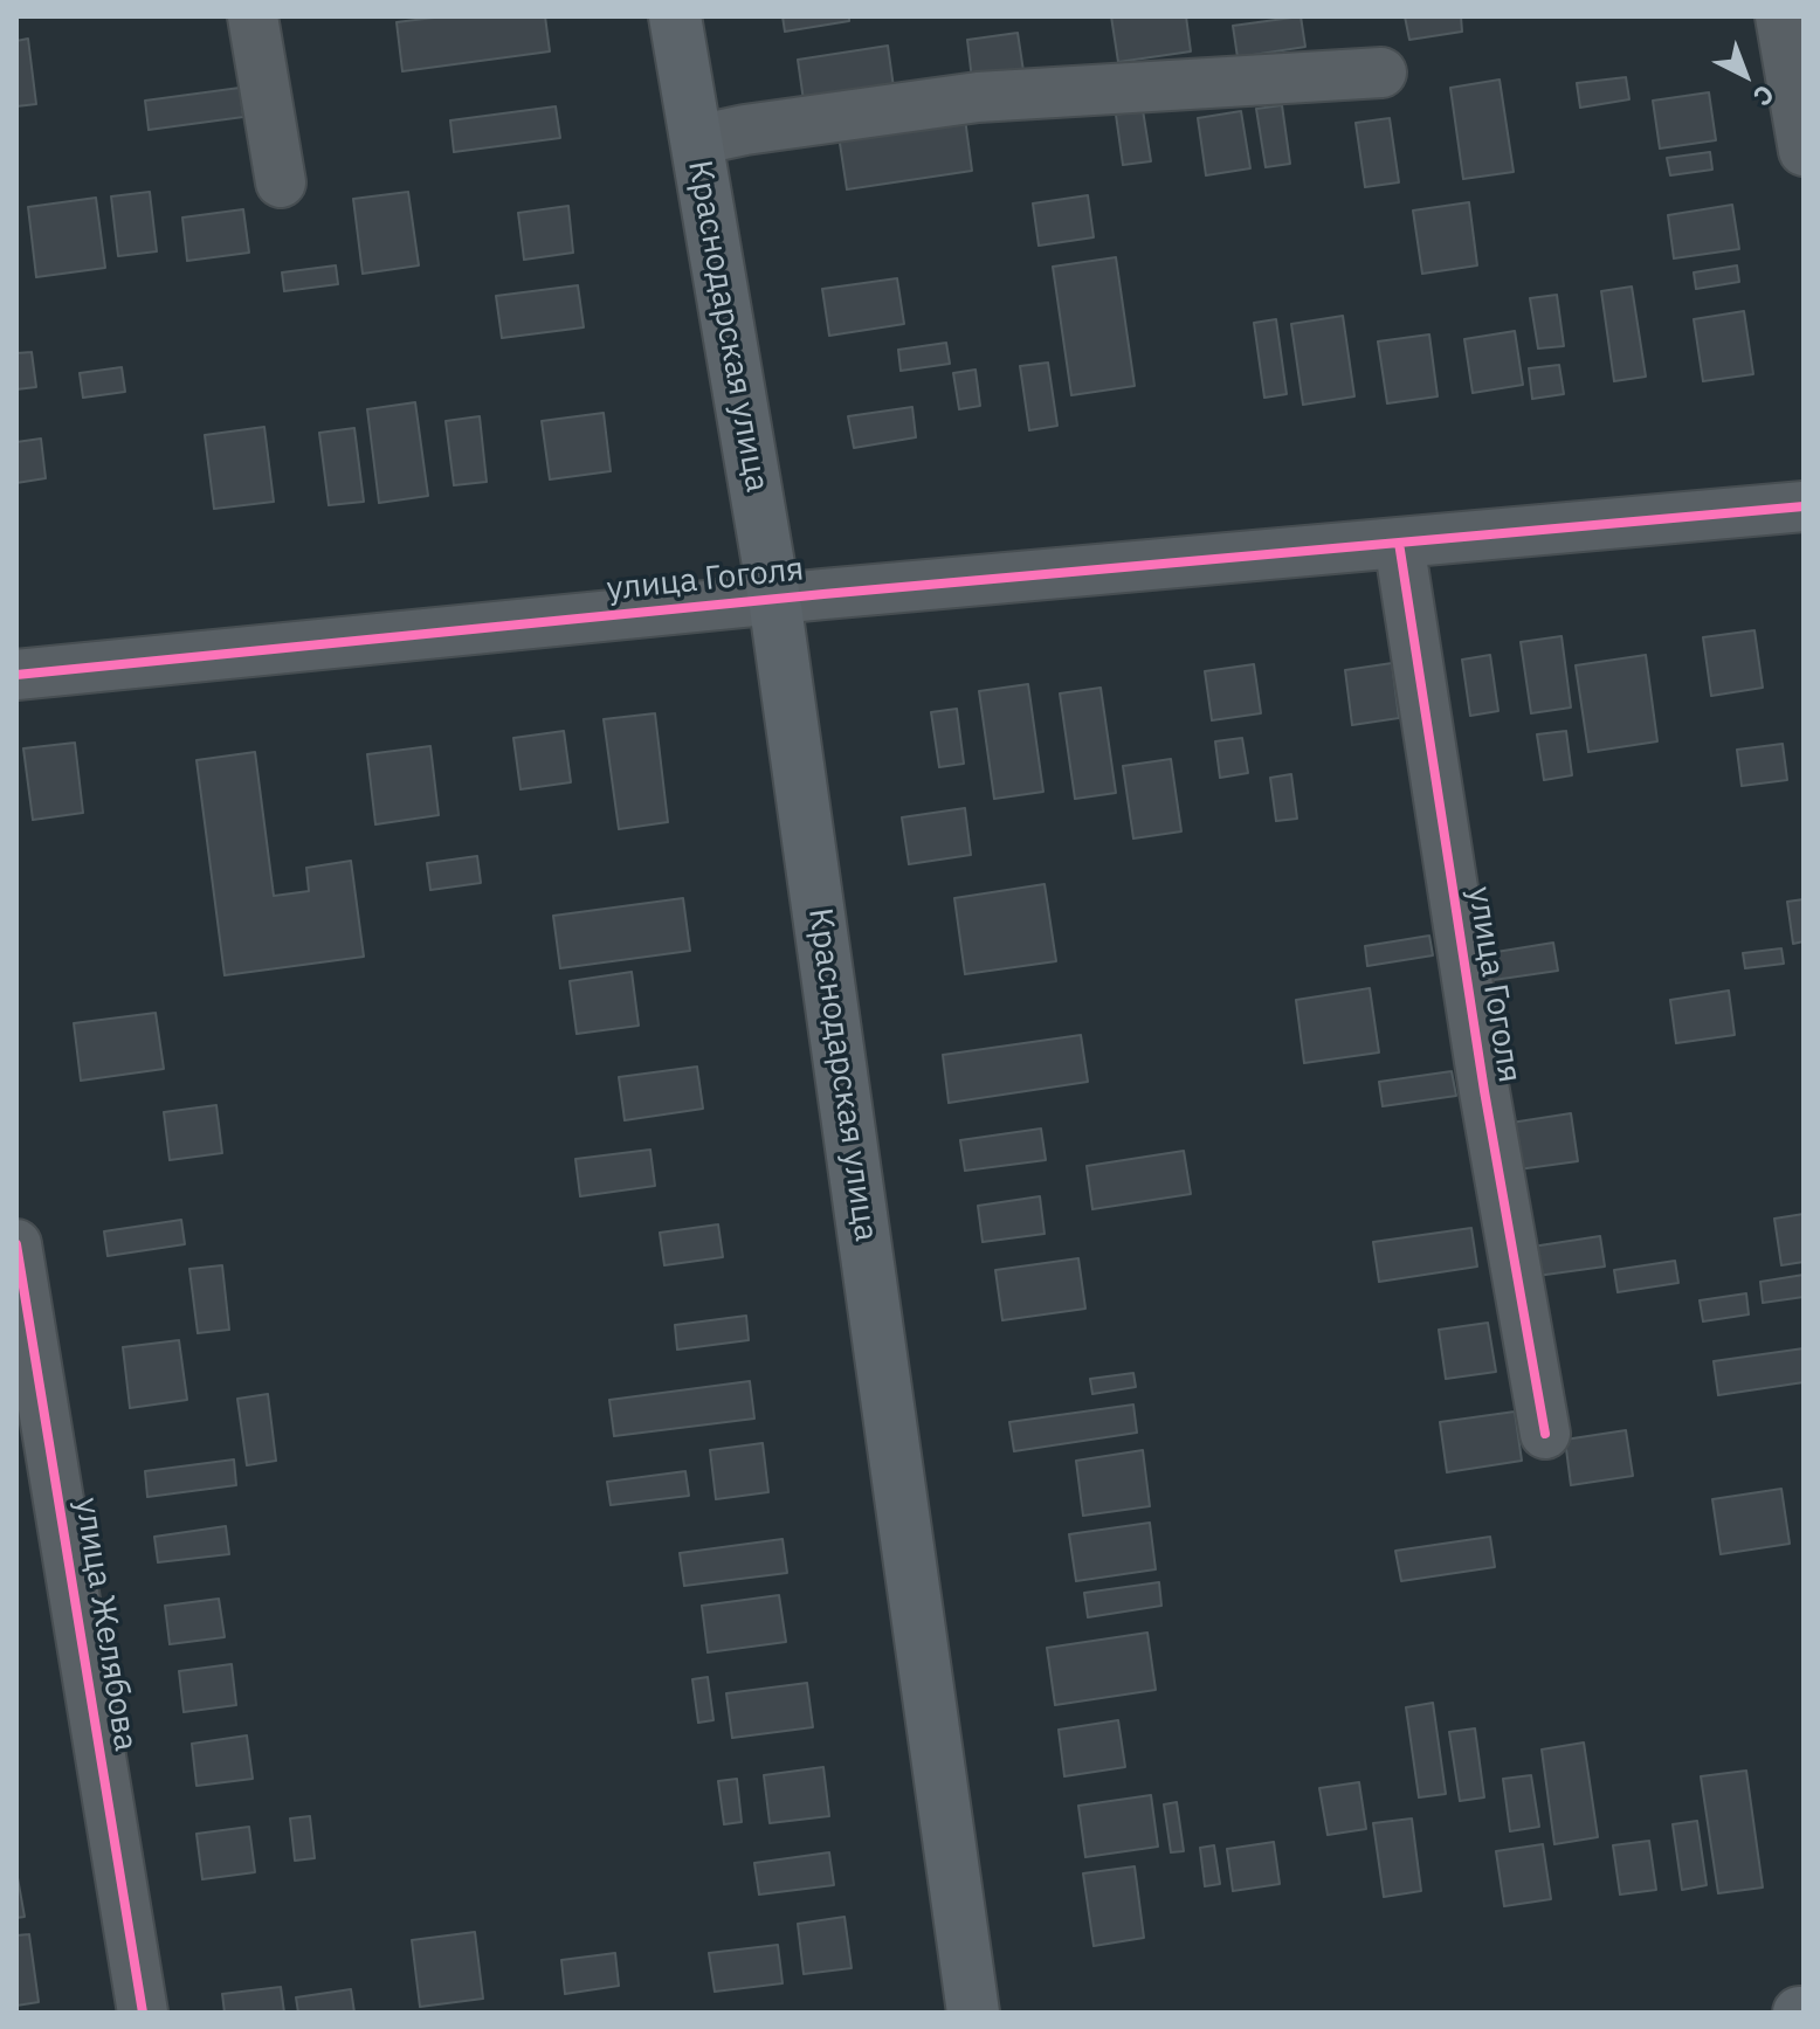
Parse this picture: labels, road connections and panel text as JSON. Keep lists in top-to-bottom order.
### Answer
{
  "streets": {
    "main road": ["Краснодарская улица"],
    "street": ["улица Гоголя", "улица Желябова"]
  },
  "crossings": [
    ["Краснодарская улица", "улица Гоголя"]
  ],
  "north": "bottom right"
}
